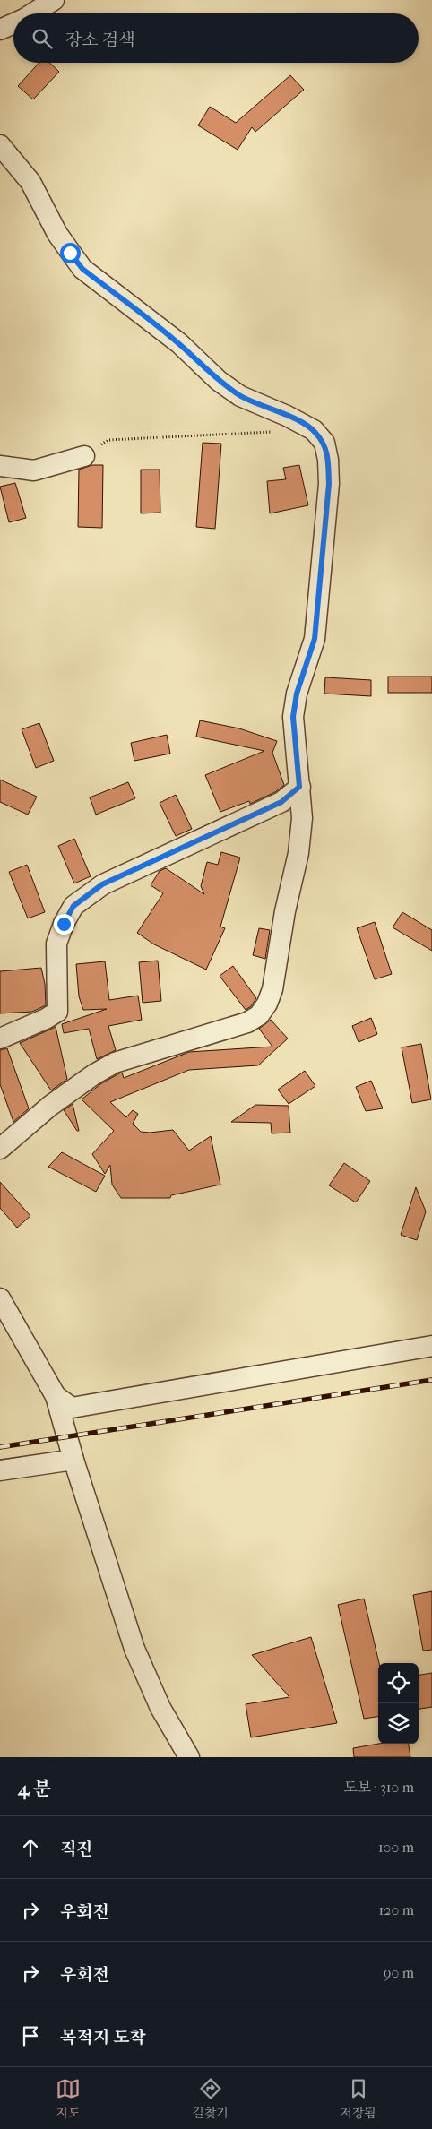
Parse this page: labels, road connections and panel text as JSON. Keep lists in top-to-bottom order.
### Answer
{
  "page": {
    "search": "장소 검색",
    "heading": ["4 분", "도보 · 310 m"],
    "list": [
      ["직진", "100 m"],
      ["우회전", "120 m"],
      ["우회전", "90 m"],
      "목적지 도착"
    ],
    "nav": ["지도", "길찾기", "저장됨"]
  }
}
